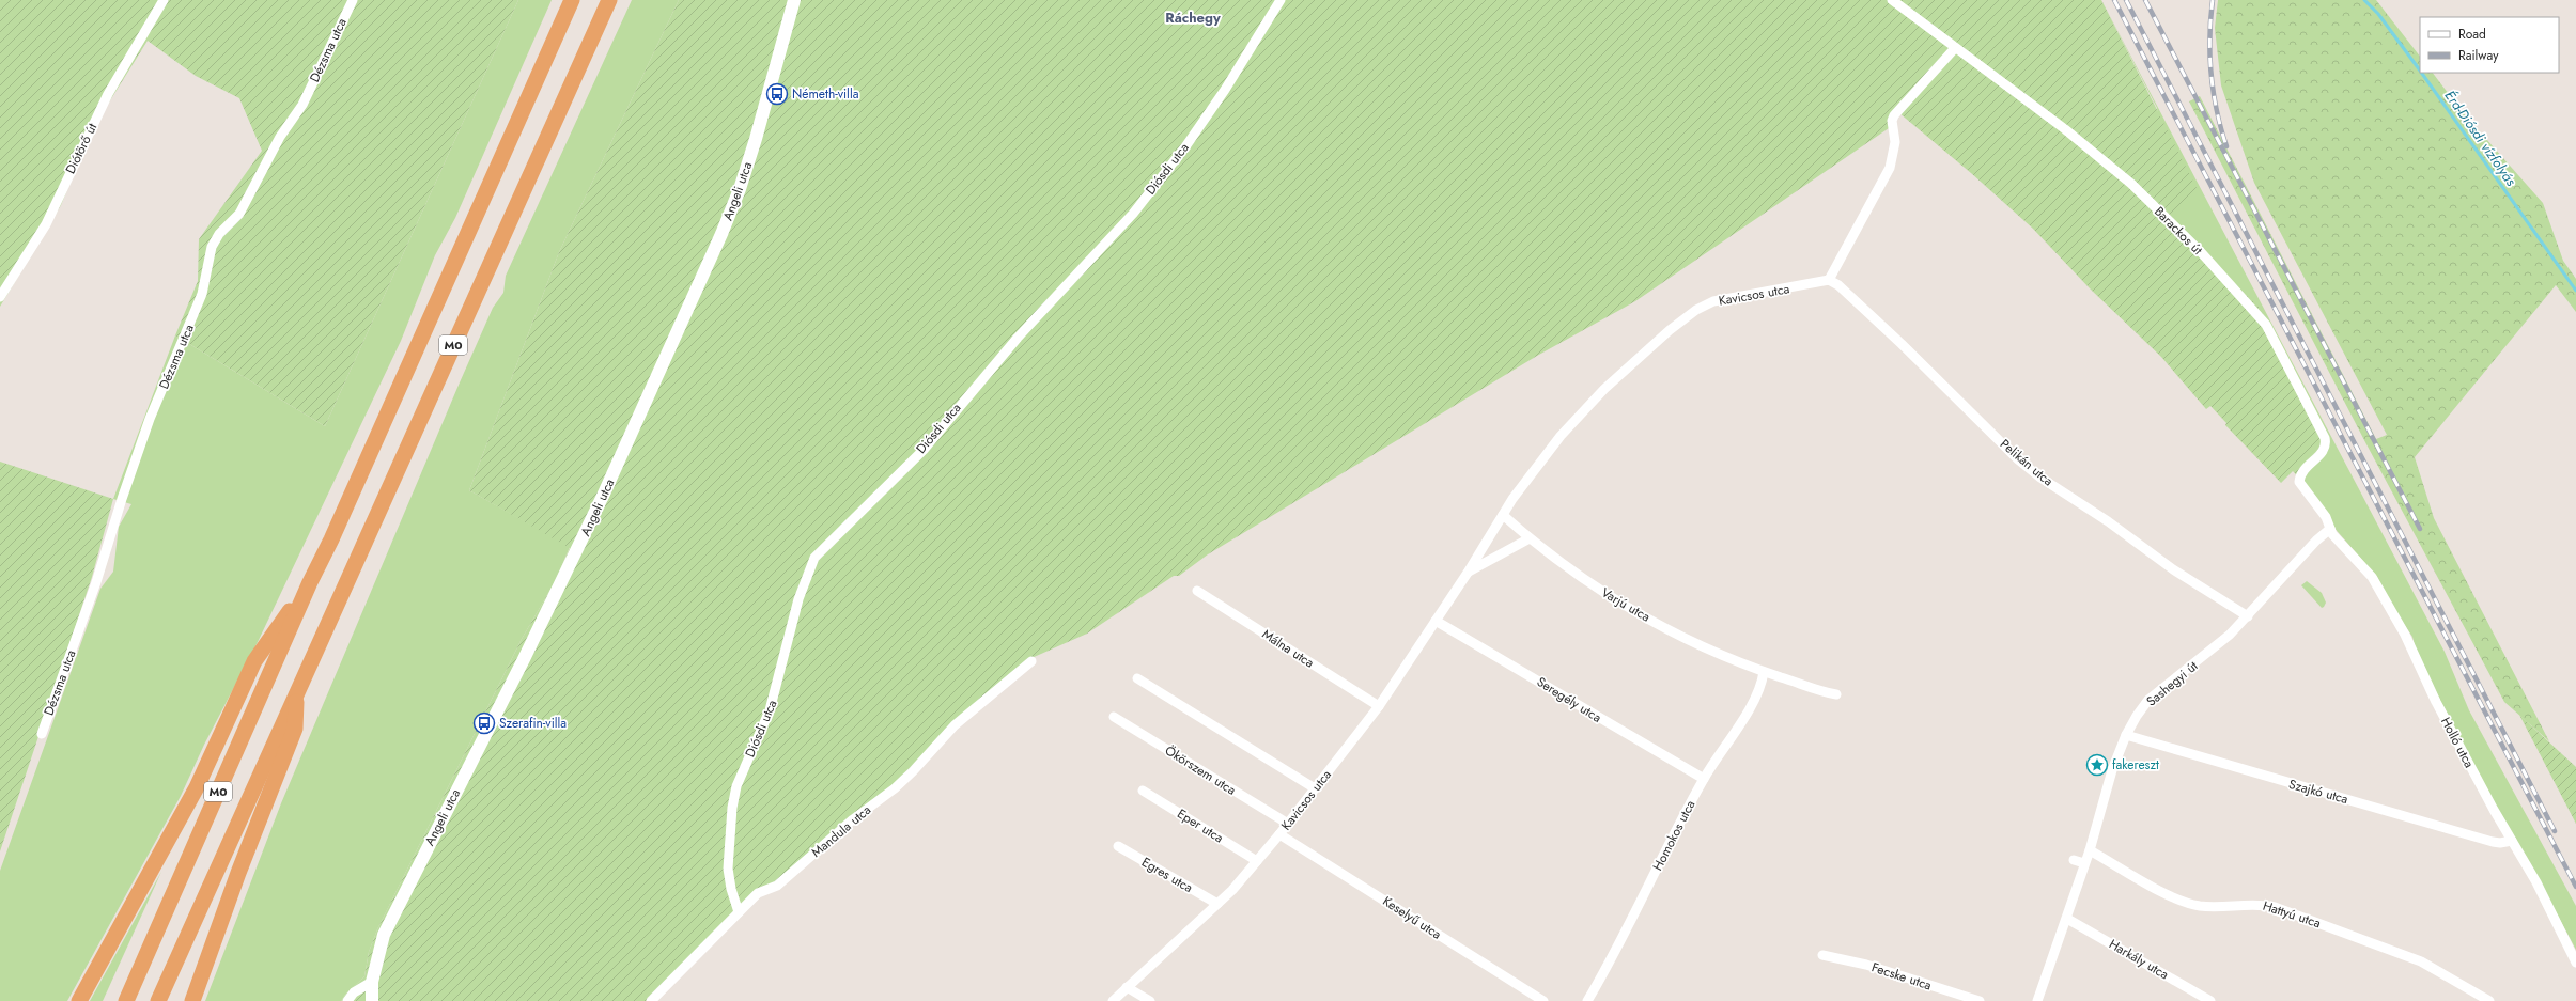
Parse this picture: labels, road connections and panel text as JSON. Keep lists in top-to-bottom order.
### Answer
{
  "streets": {
    "highway": ["M0"],
    "street": [
      "Dézsma utca",
      "Diótörő út",
      "Diósdi utca",
      "Angeli utca",
      "Barackos út",
      "Kavicsos utca",
      "Pelikán utca",
      "Varjú utca",
      "Málna utca",
      "Sashegyi út",
      "Seregély utca",
      "Holló utca",
      "Ökörszem utca",
      "Szajkó utca",
      "Eper utca",
      "Mandula utca",
      "Homokos utca",
      "Egres utca",
      "Hattyú utca",
      "Keselyű utca",
      "Harkály utca",
      "Fecske utca"
    ]
  },
  "crossings": [
    ["Diósdi utca", "Mandula utca"],
    ["Barackos út", "Sashegyi út"],
    ["Barackos út", "Holló utca"],
    ["Kavicsos utca", "Pelikán utca"],
    ["Kavicsos utca", "Varjú utca"],
    ["Kavicsos utca", "Málna utca"],
    ["Kavicsos utca", "Seregély utca"],
    ["Kavicsos utca", "Ökörszem utca"],
    ["Kavicsos utca", "Eper utca"],
    ["Kavicsos utca", "Egres utca"],
    ["Kavicsos utca", "Keselyű utca"],
    ["Pelikán utca", "Sashegyi út"],
    ["Varjú utca", "Homokos utca"],
    ["Sashegyi út", "Holló utca"],
    ["Sashegyi út", "Szajkó utca"],
    ["Sashegyi út", "Hattyú utca"],
    ["Sashegyi út", "Harkály utca"],
    ["Seregély utca", "Homokos utca"],
    ["Holló utca", "Szajkó utca"]
  ],
  "districts": ["Ráchegy"],
  "water": ["Érd-Diósdi vízfolyás"],
  "places": {
    "bus stop": ["Németh-villa", "Szerafin-villa"],
    "place": ["fakereszt"]
  },
  "legend": ["Road", "Railway"]
}
